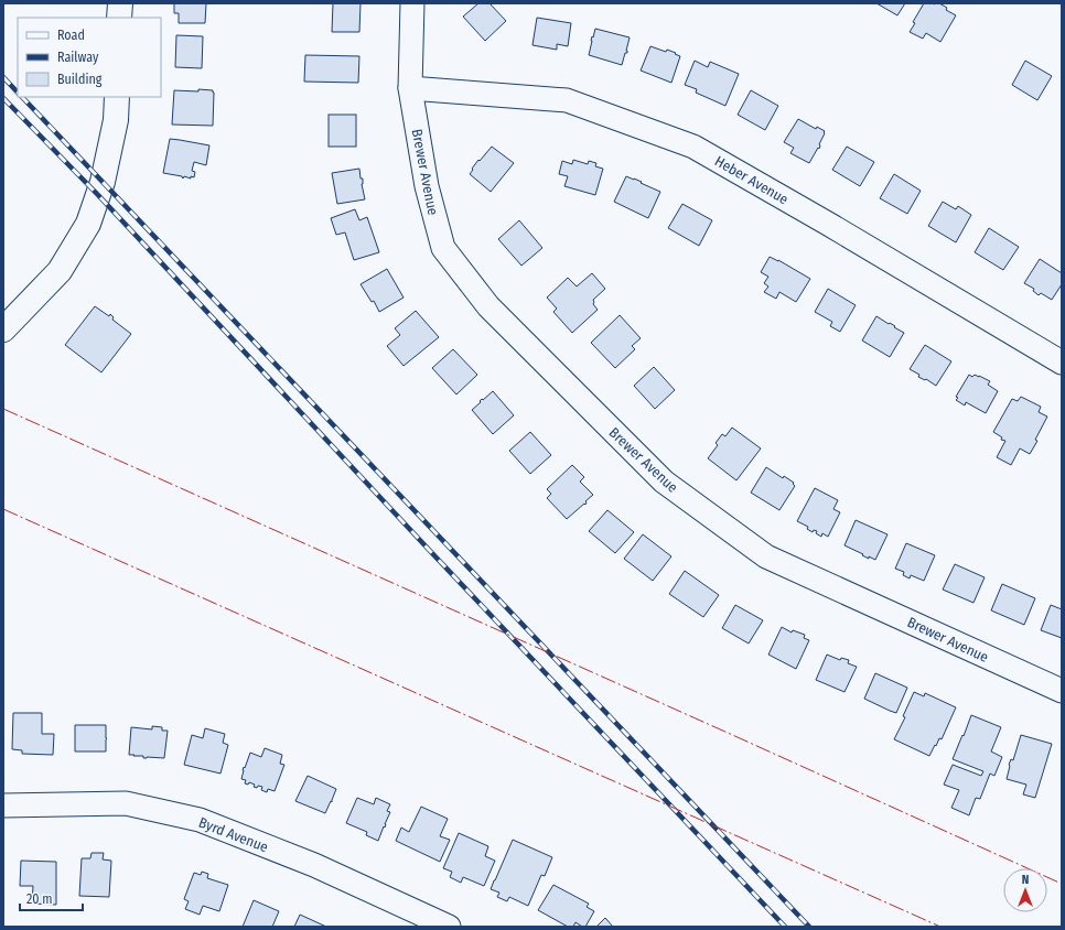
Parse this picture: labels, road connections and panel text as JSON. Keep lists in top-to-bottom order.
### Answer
{
  "streets": {
    "street": ["Brewer Avenue", "Heber Avenue", "Byrd Avenue"]
  },
  "crossings": [
    ["Brewer Avenue", "Heber Avenue"]
  ],
  "legend": ["Road", "Railway", "Building"],
  "scale_bar": "20 m",
  "north": "top"
}
